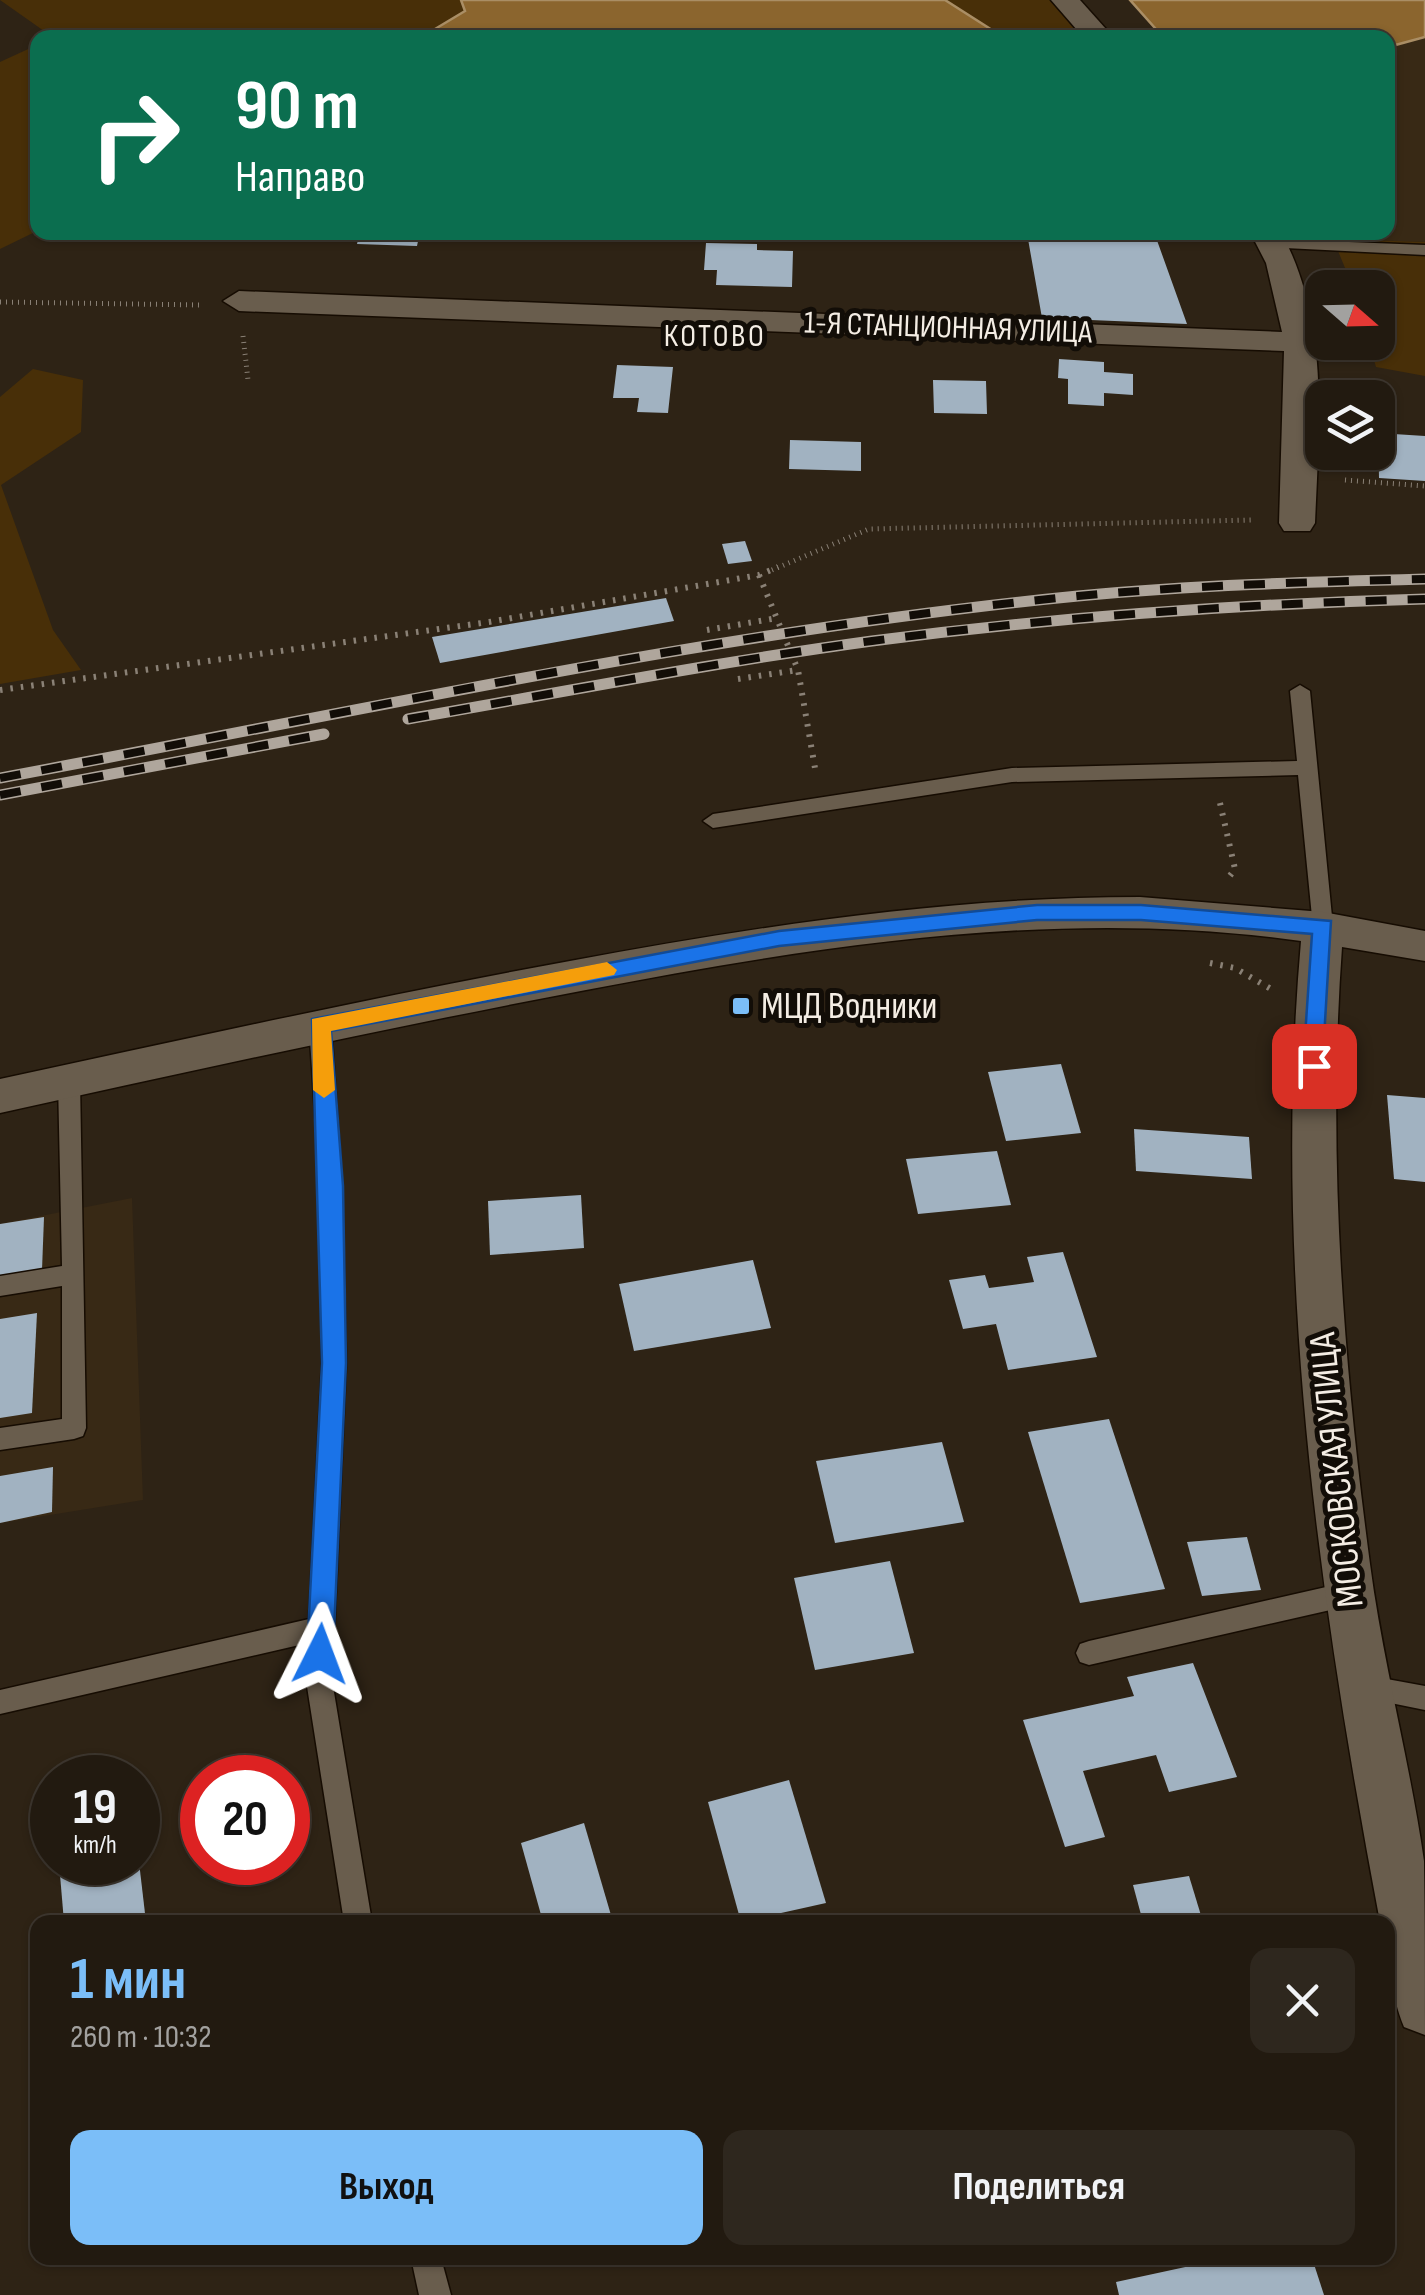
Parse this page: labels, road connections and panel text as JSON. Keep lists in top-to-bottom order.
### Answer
{
  "streets": {
    "street": ["1-Я СТАНЦИОННАЯ УЛИЦА", "МОСКОВСКАЯ УЛИЦА"]
  },
  "districts": ["КОТОВО"],
  "places": {
    "transit": ["МЦД Водники"]
  },
  "north": "right",
  "page": {
    "turn": ["90 m", "Направо"],
    "speed": "19 km/h",
    "limit": "20",
    "heading": ["1 мин", "260 m · 10:32"],
    "buttons": ["Выход", "Поделиться"]
  }
}
